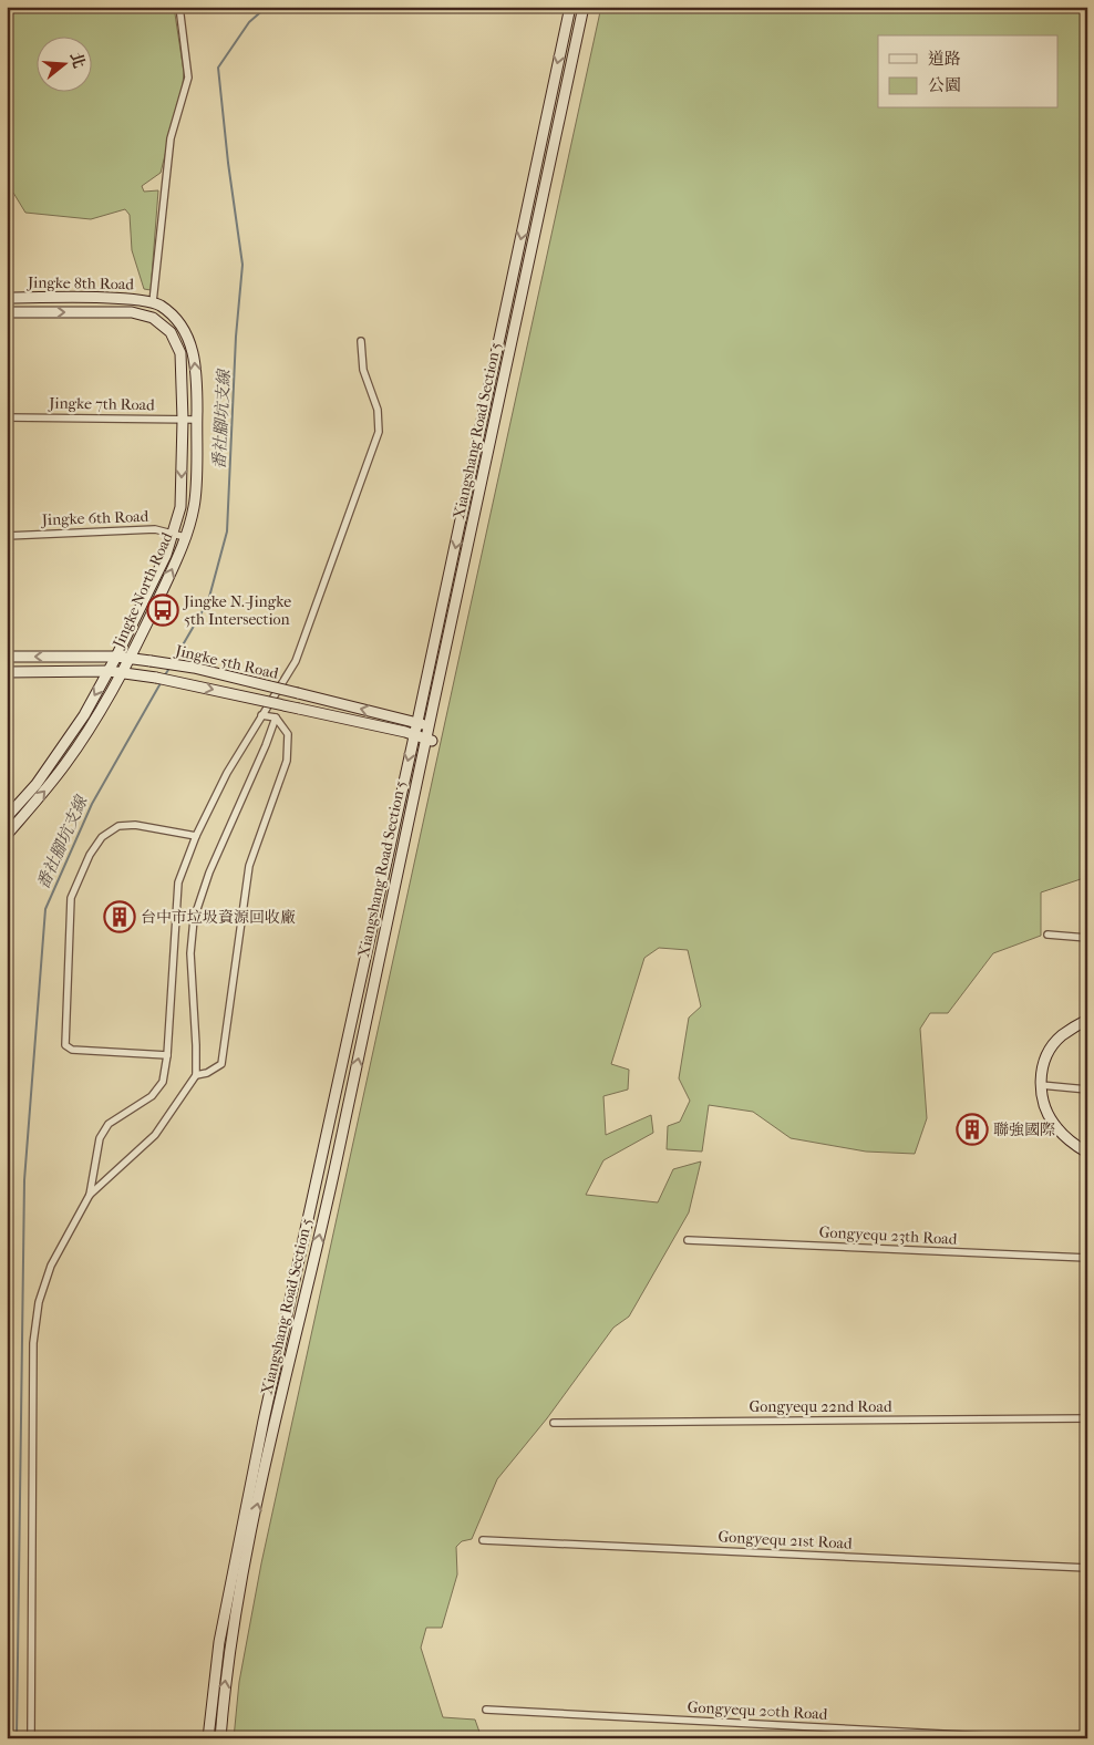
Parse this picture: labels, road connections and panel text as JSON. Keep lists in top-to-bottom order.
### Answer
{
  "streets": {
    "main road": [
      "Jingke 8th Road",
      "Xiangshang Road Section 5",
      "Jingke North Road",
      "Jingke 5th Road"
    ],
    "street": [
      "Jingke 7th Road",
      "Jingke 6th Road",
      "Gongyequ 23th Road",
      "Gongyequ 22nd Road",
      "Gongyequ 21st Road",
      "Gongyequ 20th Road"
    ]
  },
  "crossings": [
    ["Jingke 8th Road", "Jingke 7th Road"],
    ["Jingke 8th Road", "Jingke North Road"],
    ["Jingke 7th Road", "Jingke North Road"],
    ["Xiangshang Road Section 5", "Jingke 5th Road"],
    ["Jingke 6th Road", "Jingke North Road"],
    ["Jingke North Road", "Jingke 5th Road"]
  ],
  "water": ["番社腳坑支線"],
  "places": {
    "bus stop": ["Jingke N.-Jingke 5th Intersection"],
    "building": ["台中市垃圾資源回收廠", "聯強國際"]
  },
  "legend": ["道路", "公園"],
  "north": "right"
}
